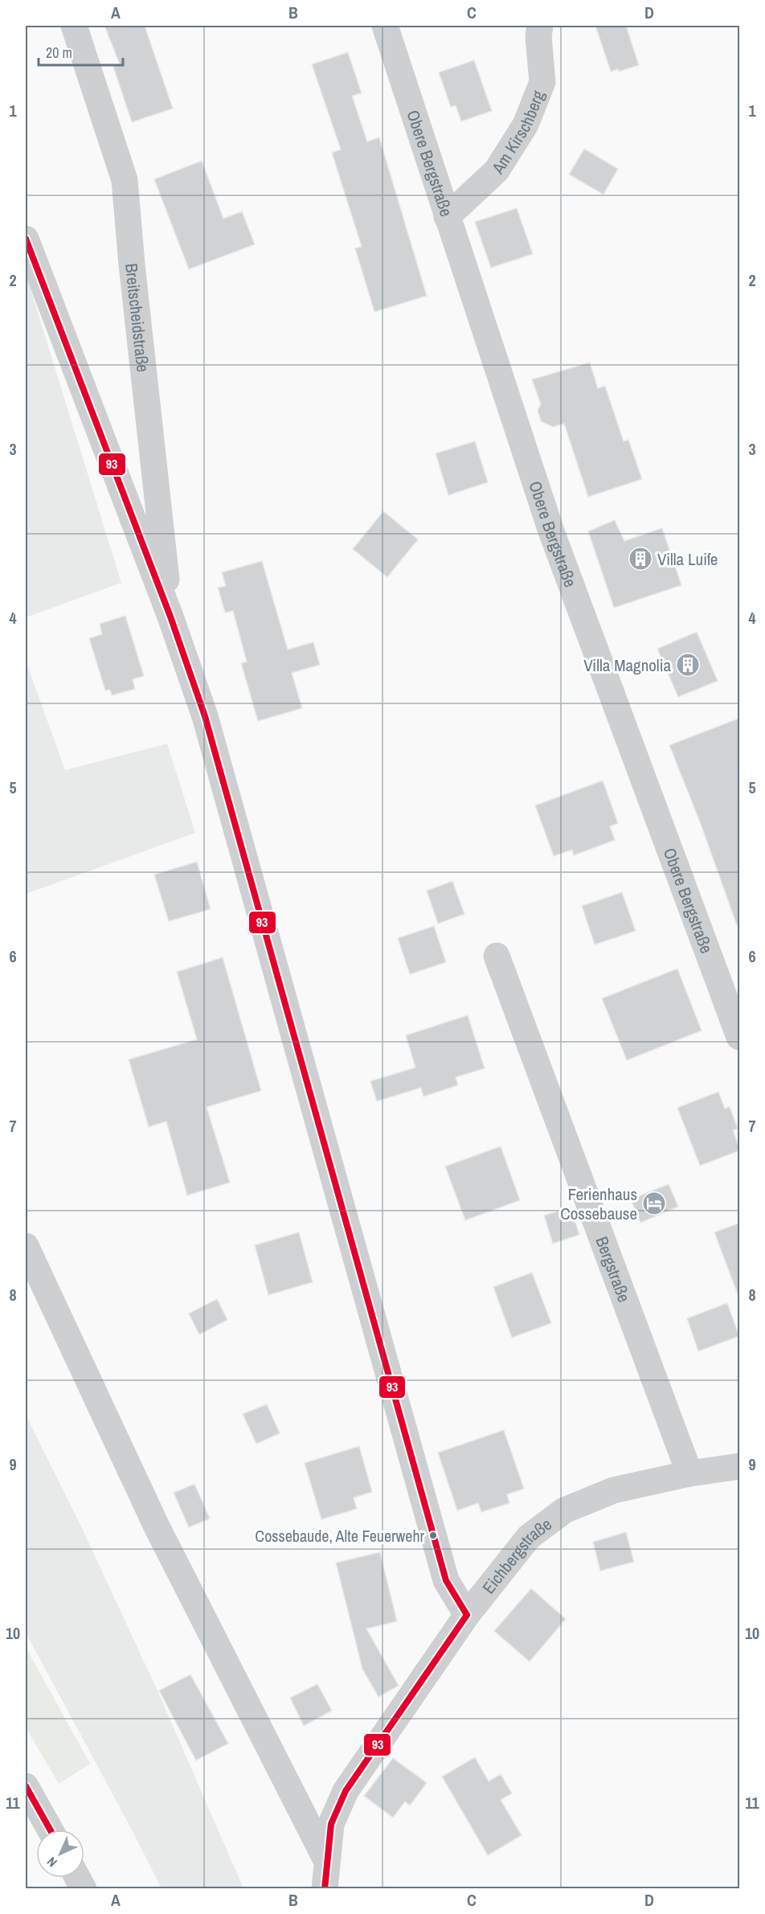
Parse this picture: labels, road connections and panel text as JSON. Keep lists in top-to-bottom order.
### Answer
{
  "streets": {
    "street": [
      "Am Kirschberg",
      "Obere Bergstraße",
      "Breitscheidstraße",
      "Bergstraße",
      "Eichbergstraße"
    ]
  },
  "crossings": [
    ["Am Kirschberg", "Obere Bergstraße"],
    ["Breitscheidstraße", "Eichbergstraße"],
    ["Bergstraße", "Eichbergstraße"]
  ],
  "places": {
    "building": ["Villa Luiſe", "Villa Magnolia"],
    "hotel": ["Ferienhaus Cossebause"],
    "other": ["Cossebaude, Alte Feuerwehr"]
  },
  "lines": ["transit line 93"],
  "scale_bar": "20 m",
  "north": "bottom left",
  "grid": {
    "columns": [
      "A",
      "B",
      "C",
      "D"
    ],
    "rows": [
      "1",
      "2",
      "3",
      "4",
      "5",
      "6",
      "7",
      "8",
      "9",
      "10",
      "11"
    ]
  }
}
